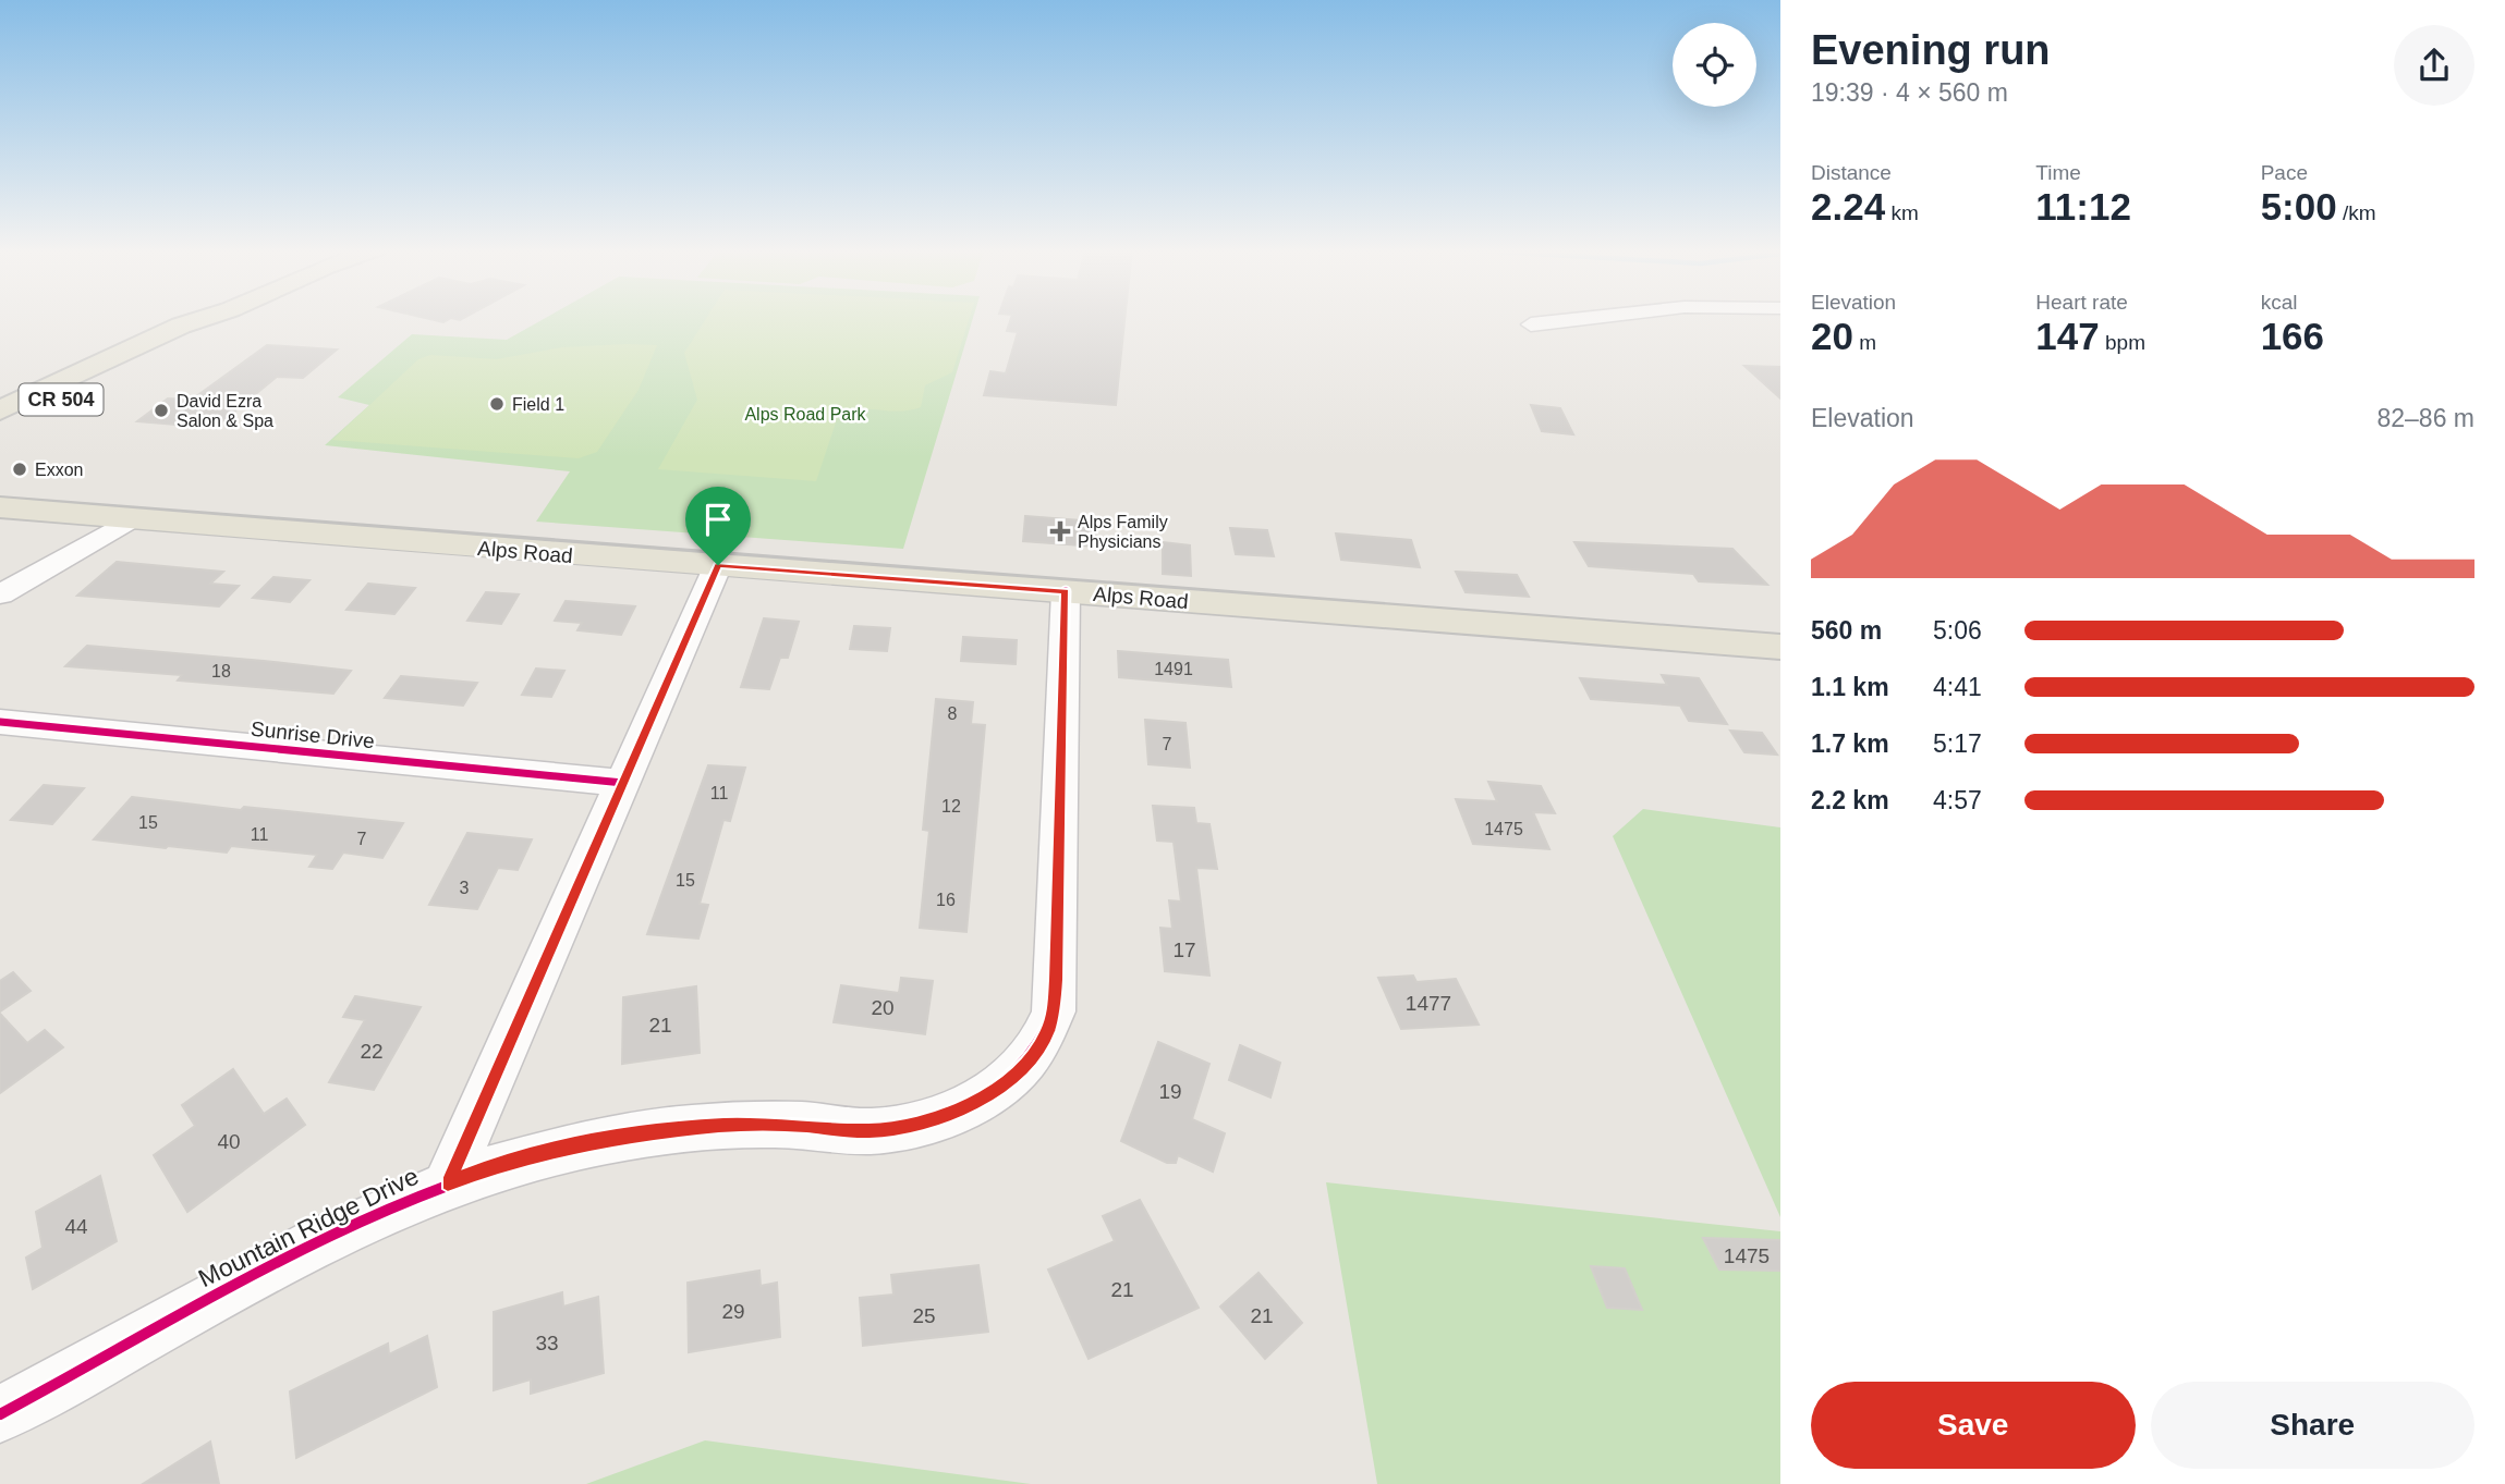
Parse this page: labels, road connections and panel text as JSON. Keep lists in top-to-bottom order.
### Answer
{
  "streets": {
    "main road": ["CR 504", "Alps Road"],
    "street": ["Sunrise Drive", "Mountain Ridge Drive"]
  },
  "crossings": [
    ["Alps Road", "Mountain Ridge Drive"]
  ],
  "parks": ["Alps Road Park"],
  "places": {
    "other": ["Field 1", "David Ezra Salon & Spa", "Exxon"],
    "health": ["Alps Family Physicians"]
  },
  "house_numbers": [
    "1491",
    "18",
    "8",
    "7",
    "11",
    "12",
    "15",
    "1475",
    "11",
    "7",
    "15",
    "3",
    "16",
    "17",
    "1477",
    "20",
    "21",
    "22",
    "19",
    "40",
    "44",
    "1475",
    "21",
    "29",
    "25",
    "21",
    "33"
  ],
  "page": {
    "heading": ["Evening run", "19:39 · 4 × 560 m"],
    "stats": [
      ["Distance", "2.24 km"],
      ["Time", "11:12"],
      ["Pace", "5:00 /km"],
      ["Elevation", "20 m"],
      ["Heart rate", "147 bpm"],
      ["kcal", "166"]
    ],
    "chart": ["Elevation", "82–86 m"],
    "list": [
      {
        "name": "560 m",
        "note": "5:06"
      },
      {
        "name": "1.1 km",
        "note": "4:41"
      },
      {
        "name": "1.7 km",
        "note": "5:17"
      },
      {
        "name": "2.2 km",
        "note": "4:57"
      }
    ],
    "buttons": ["Save", "Share"]
  }
}
